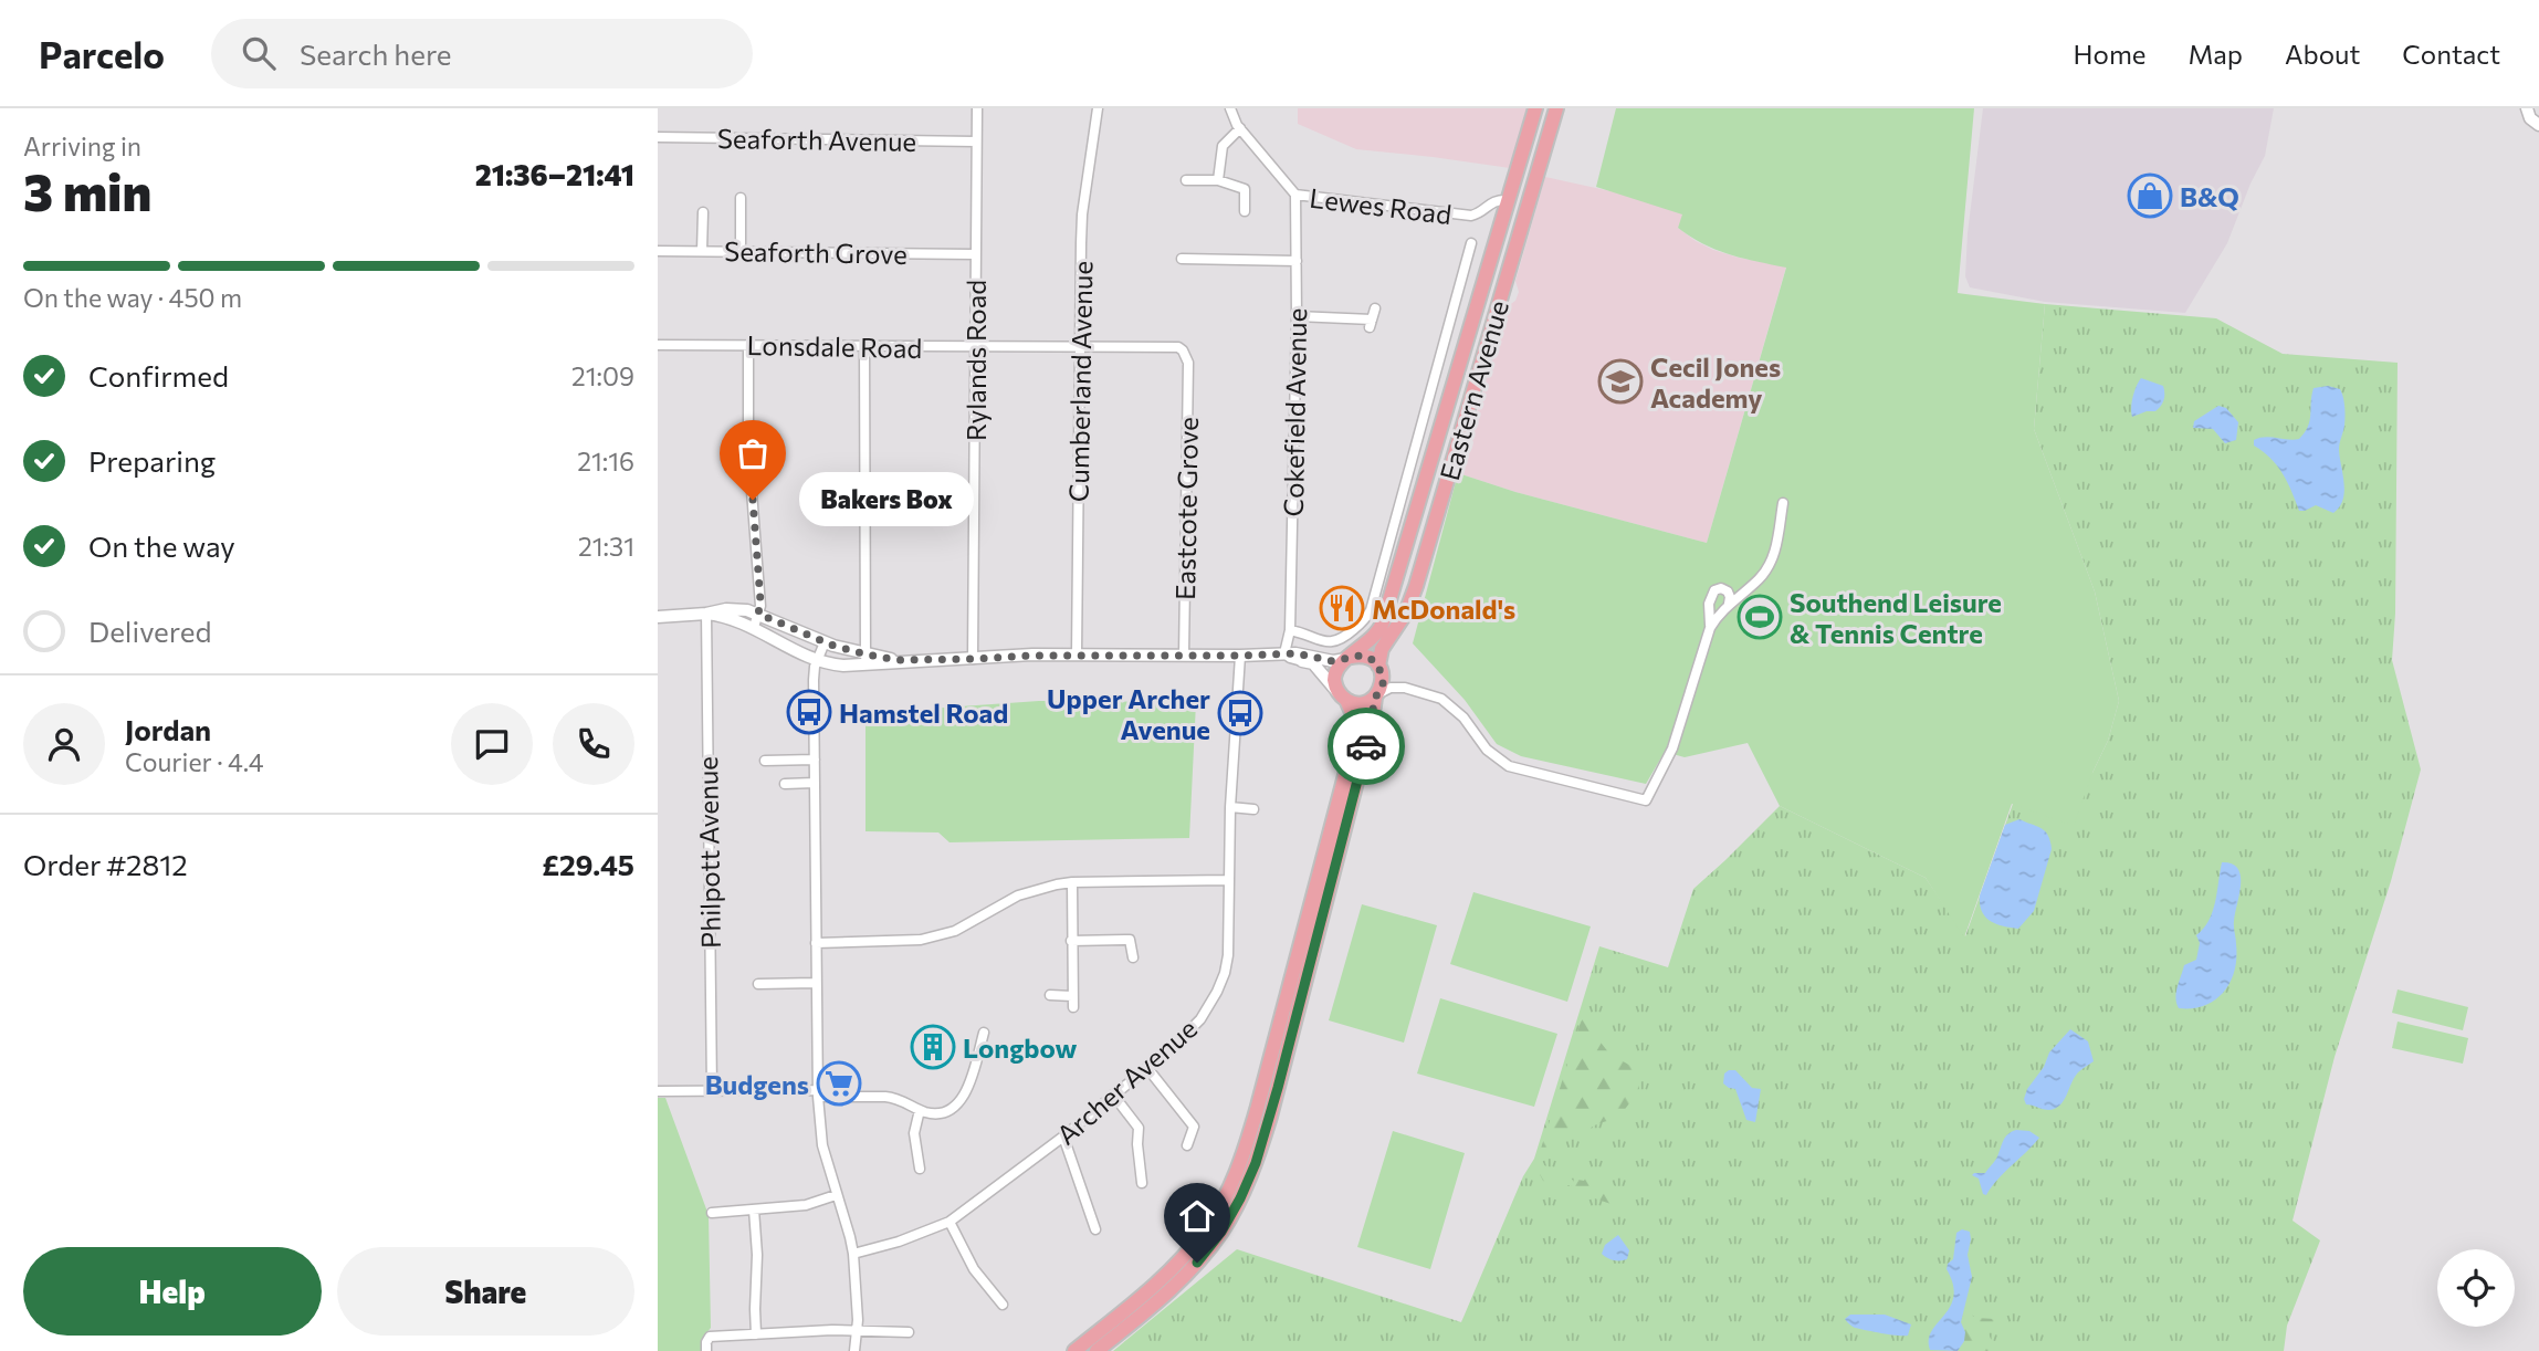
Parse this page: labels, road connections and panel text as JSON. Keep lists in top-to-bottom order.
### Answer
{
  "streets": {
    "main road": ["Eastern Avenue"],
    "street": [
      "Seaforth Avenue",
      "Lewes Road",
      "Seaforth Grove",
      "Lonsdale Road",
      "Rylands Road",
      "Cumberland Avenue",
      "Cokefield Avenue",
      "Eastcote Grove",
      "Philpott Avenue",
      "Archer Avenue"
    ]
  },
  "crossings": [
    ["Seaforth Avenue", "Rylands Road"],
    ["Lewes Road", "Eastern Avenue"],
    ["Lewes Road", "Cokefield Avenue"],
    ["Seaforth Grove", "Rylands Road"],
    ["Lonsdale Road", "Rylands Road"],
    ["Lonsdale Road", "Cumberland Avenue"],
    ["Lonsdale Road", "Eastcote Grove"]
  ],
  "places": {
    "shop": ["B&Q"],
    "school or university": ["Cecil Jones Academy"],
    "other": ["Bakers Box"],
    "restaurant": ["McDonald's"],
    "sports": ["Southend Leisure & Tennis Centre"],
    "bus stop": ["Hamstel Road", "Upper Archer Avenue"],
    "building": ["Longbow"],
    "supermarket": ["Budgens"]
  },
  "page": {
    "header": "Parcelo",
    "search": "Search here",
    "nav": [
      "Home",
      "Map",
      "About",
      "Contact"
    ],
    "heading": ["3 min", "Arriving in", "21:36–21:41"],
    "panel": [
      "Jordan",
      "Courier · 4.4",
      "Order #2812",
      "£29.45"
    ],
    "bar": "On the way · 450 m",
    "list": [
      ["Confirmed", "21:09"],
      ["Preparing", "21:16"],
      ["On the way", "21:31"],
      "Delivered"
    ],
    "bubble": "Bakers Box",
    "buttons": ["Help", "Share"]
  }
}
